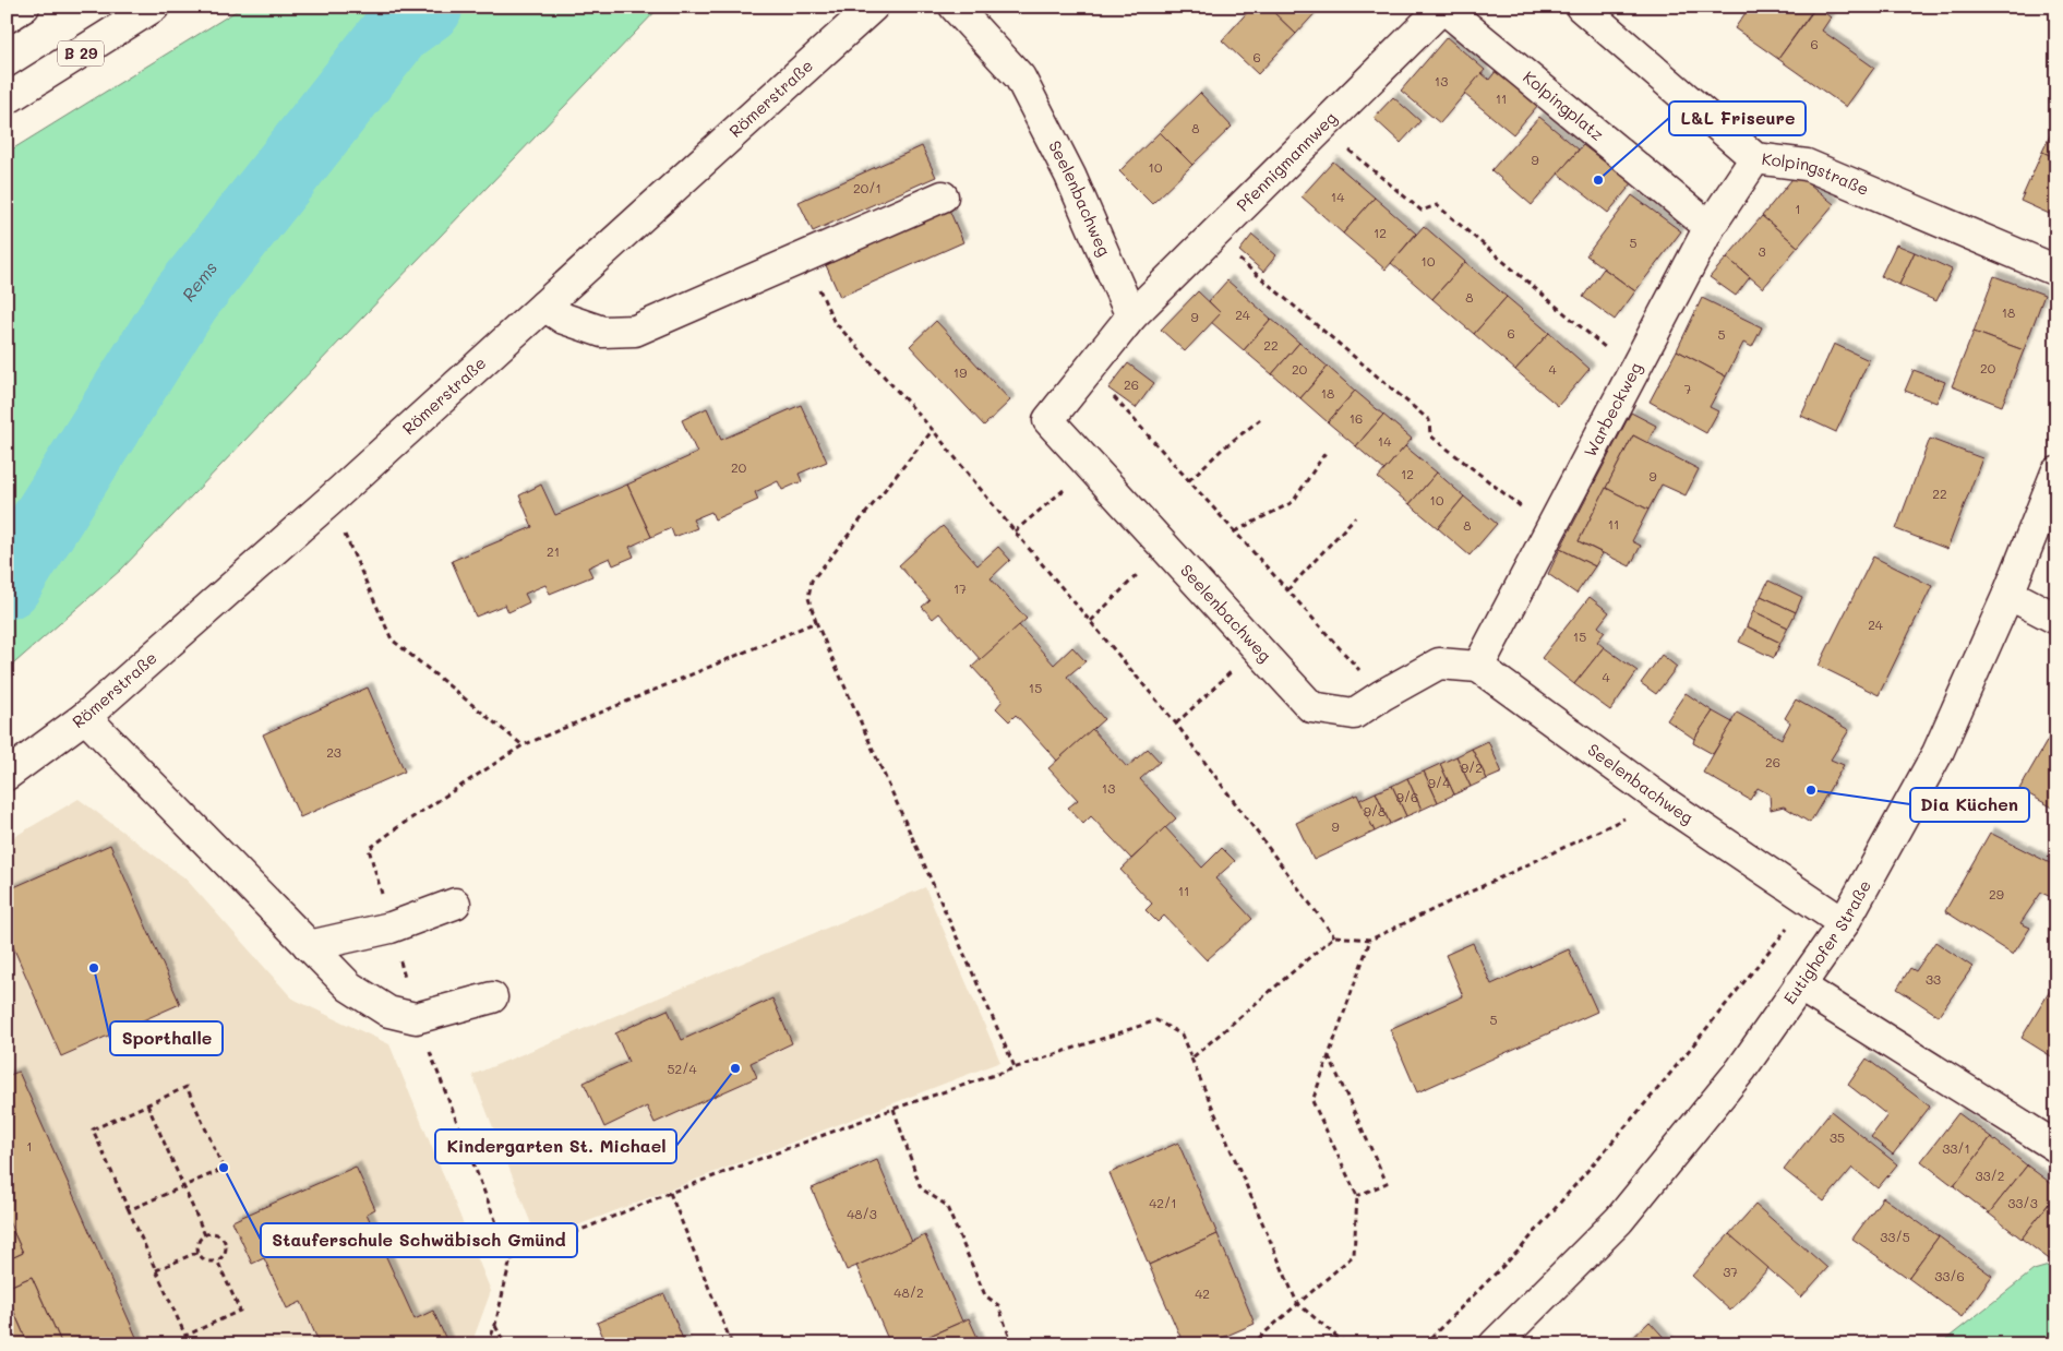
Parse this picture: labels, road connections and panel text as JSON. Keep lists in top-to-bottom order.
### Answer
{
  "streets": {
    "main road": [
      "B 29",
      "Römerstraße",
      "Kolpingplatz",
      "Pfennigmannweg",
      "Kolpingstraße",
      "Seelenbachweg",
      "Warbeckweg",
      "Eutighofer Straße"
    ]
  },
  "crossings": [
    ["Kolpingplatz", "Pfennigmannweg"],
    ["Kolpingplatz", "Warbeckweg"],
    ["Pfennigmannweg", "Seelenbachweg"],
    ["Kolpingstraße", "Warbeckweg"],
    ["Seelenbachweg", "Warbeckweg"],
    ["Seelenbachweg", "Eutighofer Straße"]
  ],
  "water": ["Rems"],
  "places": [
    "L&L Friseure",
    "Dia Küchen",
    "Sporthalle",
    "Kindergarten St. Michael",
    "Stauferschule Schwäbisch Gmünd"
  ],
  "house_numbers": [
    "6",
    "6",
    "13",
    "11",
    "8",
    "9",
    "10",
    "20/1",
    "14",
    "1",
    "12",
    "5",
    "3",
    "10",
    "8",
    "18",
    "24",
    "9",
    "6",
    "5",
    "22",
    "20",
    "20",
    "4",
    "19",
    "26",
    "7",
    "18",
    "16",
    "14",
    "20",
    "12",
    "9",
    "22",
    "10",
    "11",
    "8",
    "21",
    "17",
    "24",
    "15",
    "4",
    "15",
    "23",
    "26",
    "9/2",
    "9/4",
    "13",
    "9/6",
    "9/8",
    "9",
    "11",
    "29",
    "33",
    "5",
    "52/4",
    "35",
    "1",
    "33/1",
    "33/2",
    "42/1",
    "33/3",
    "48/3",
    "33/5",
    "37",
    "33/6",
    "48/2",
    "42"
  ]
}
